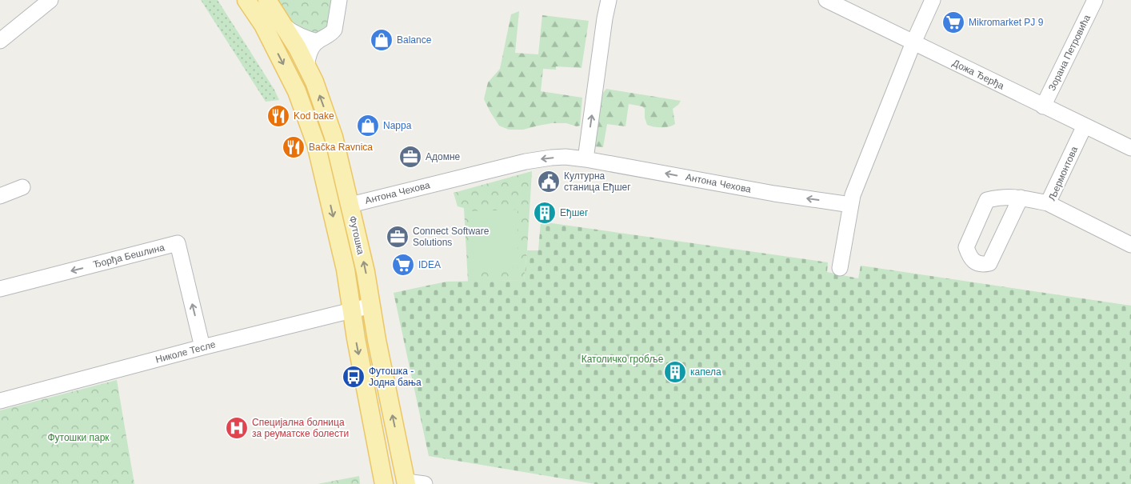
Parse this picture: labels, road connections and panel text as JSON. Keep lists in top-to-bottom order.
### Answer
{
  "streets": {
    "main road": ["Футошка"],
    "street": [
      "Зорана Петровића",
      "Дожа Ђерђа",
      "Љермонтова",
      "Антона Чехова",
      "Ђорђа Бешлина",
      "Николе Тесле"
    ]
  },
  "crossings": [
    ["Зорана Петровића", "Дожа Ђерђа"],
    ["Дожа Ђерђа", "Љермонтова"],
    ["Антона Чехова", "Футошка"],
    ["Футошка", "Николе Тесле"],
    ["Ђорђа Бешлина", "Николе Тесле"]
  ],
  "one_way": ["Антона Чехова"],
  "parks": ["Католичко гробље", "Футошки парк"],
  "places": {
    "supermarket": ["Mikromarket PJ 9", "IDEA"],
    "shop": ["Balance", "Nappa"],
    "restaurant": ["Kod bake", "Bačka Ravnica"],
    "office": ["Адомне", "Connect Software Solutions"],
    "public building": ["Културна станица Еђшег"],
    "building": ["Еђшег", "капела"],
    "bus stop": ["Футошка - Јодна бања"],
    "hospital": ["Специјална болница за реуматске болести"]
  }
}
